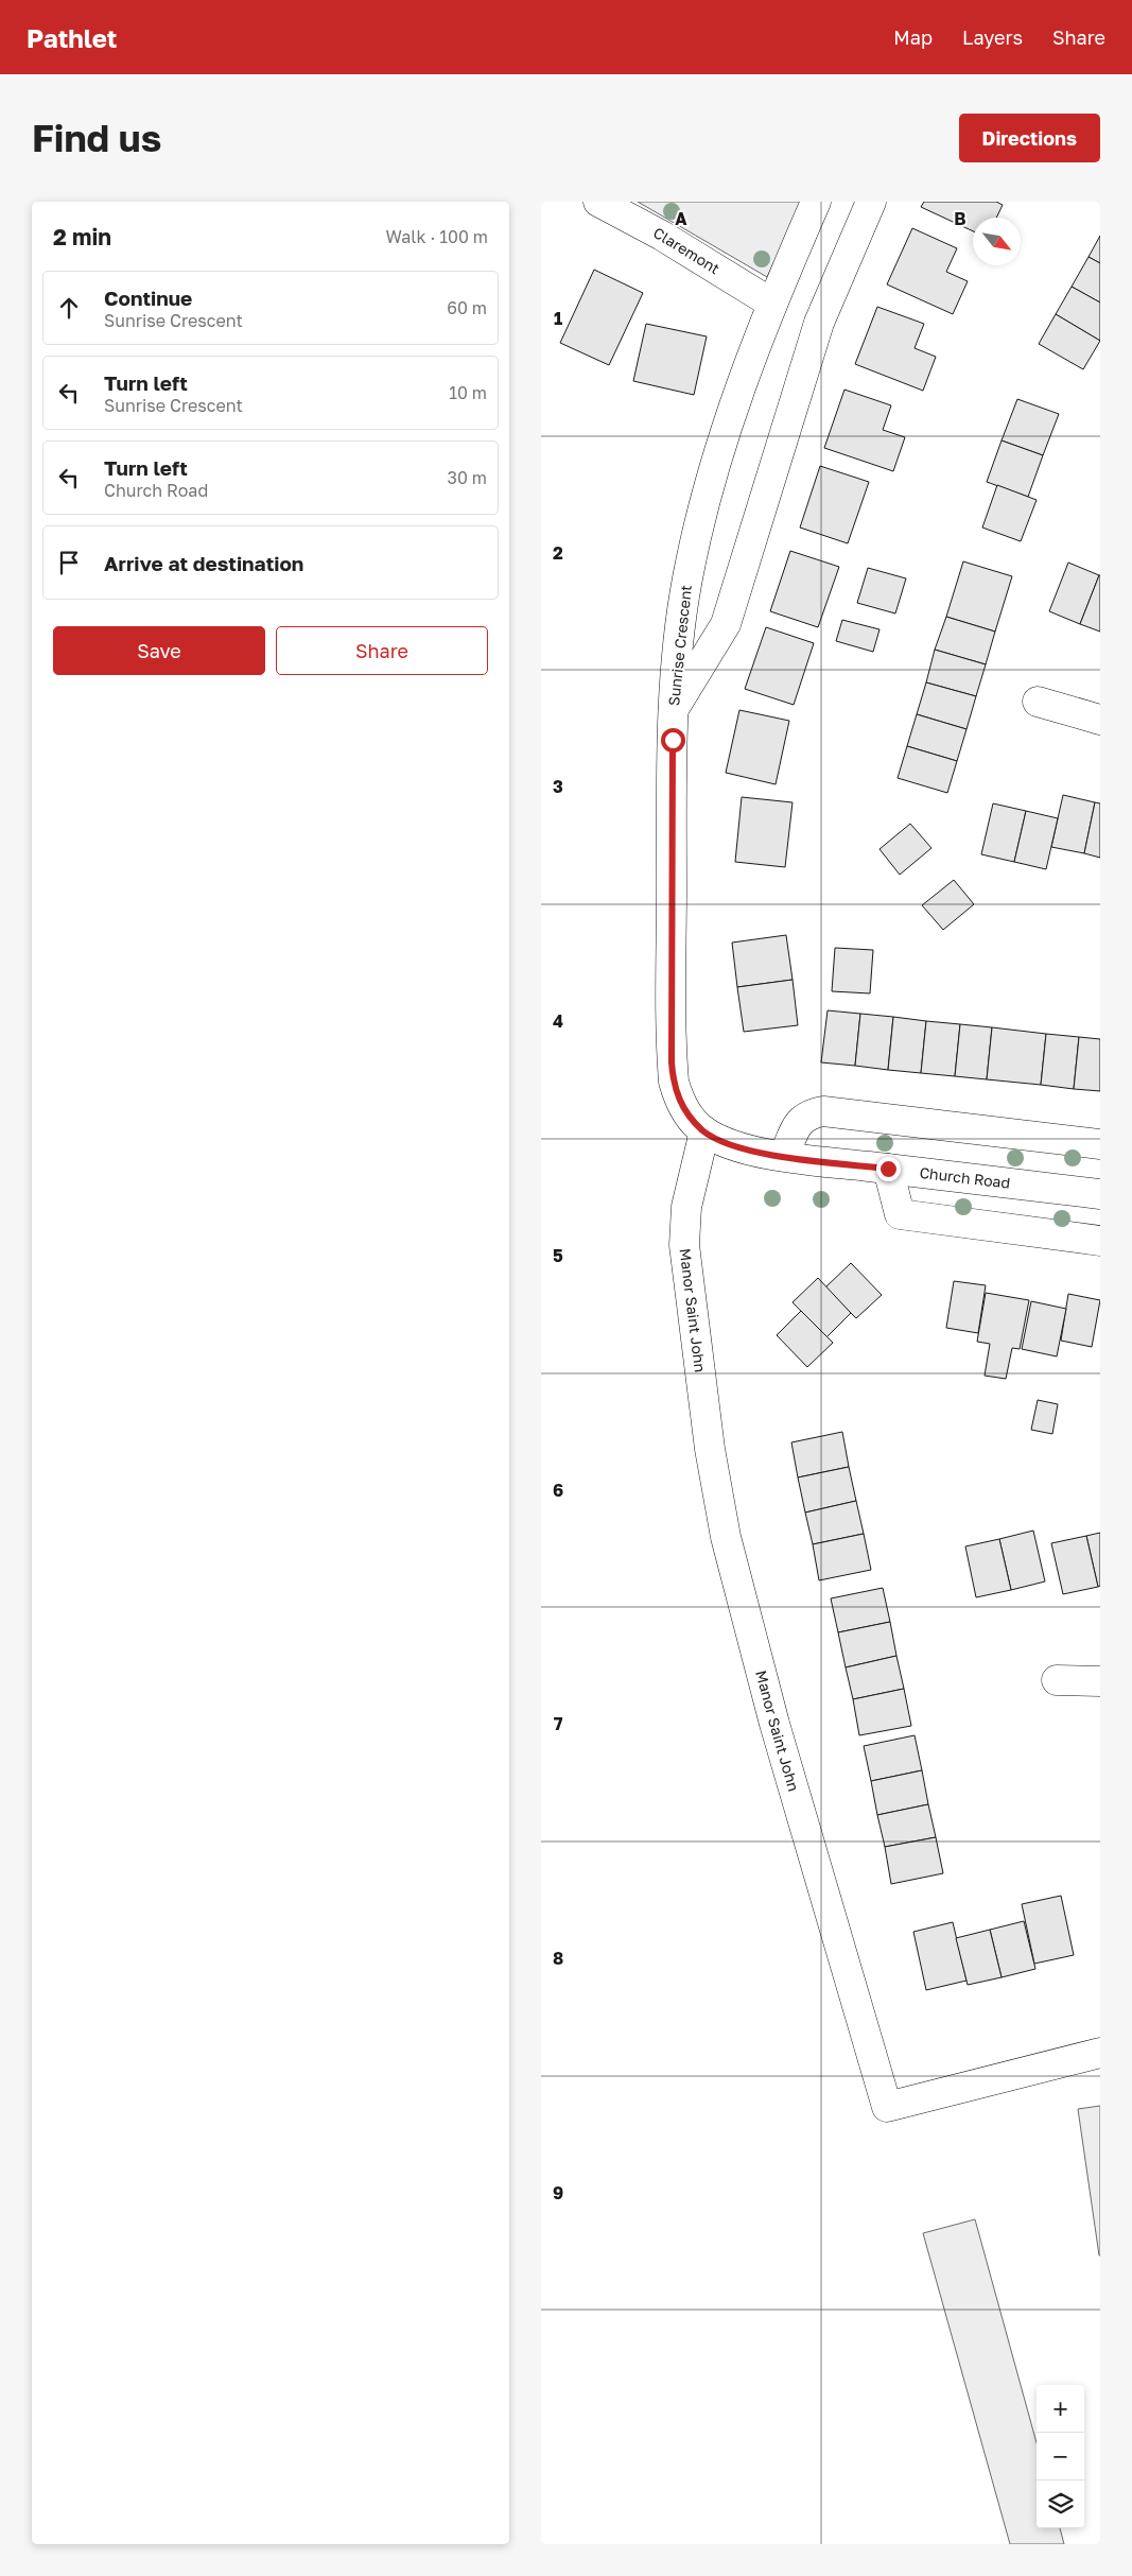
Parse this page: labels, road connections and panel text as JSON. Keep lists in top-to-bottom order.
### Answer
{
  "streets": {
    "street": [
      "Claremont",
      "Sunrise Crescent",
      "Church Road",
      "Manor Saint John"
    ]
  },
  "crossings": [
    ["Claremont", "Sunrise Crescent"],
    ["Sunrise Crescent", "Church Road"],
    ["Sunrise Crescent", "Manor Saint John"],
    ["Church Road", "Manor Saint John"]
  ],
  "north": "bottom right",
  "page": {
    "header": "Pathlet",
    "nav": ["Map", "Layers", "Share"],
    "buttons": [
      "Directions",
      ["Save", "Share"]
    ],
    "title": "Find us",
    "heading": ["2 min", "Walk · 100 m"],
    "list": [
      ["Continue", "Sunrise Crescent", "60 m"],
      ["Turn left", "Sunrise Crescent", "10 m"],
      ["Turn left", "Church Road", "30 m"],
      "Arrive at destination"
    ],
    "map_buttons": ["+", "−"]
  },
  "grid": {
    "columns": ["A", "B"],
    "rows": [
      "1",
      "2",
      "3",
      "4",
      "5",
      "6",
      "7",
      "8",
      "9"
    ]
  }
}
